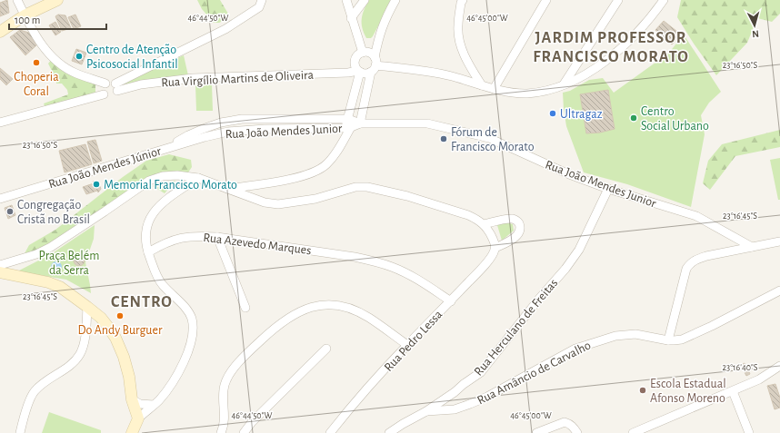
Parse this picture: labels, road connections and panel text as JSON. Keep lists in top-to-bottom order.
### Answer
{
  "streets": {
    "street": [
      "Rua Virgílio Martins de Oliveira",
      "Rua João Mendes Junior",
      "Rua João Mendes Júnior",
      "Rua Azevedo Marques",
      "Rua Herculano de Freitas",
      "Rua Pedro Lessa",
      "Rua Amâncio de Carvalho"
    ]
  },
  "crossings": [
    ["Rua João Mendes Junior", "Rua João Mendes Júnior"],
    ["Rua João Mendes Junior", "Rua Herculano de Freitas"],
    ["Rua Azevedo Marques", "Rua Pedro Lessa"],
    ["Rua Herculano de Freitas", "Rua Amâncio de Carvalho"]
  ],
  "districts": ["JARDIM PROFESSOR FRANCISCO MORATO", "CENTRO"],
  "parks": ["Praça Belém da Serra"],
  "places": [
    "Centro de Atenção Psicosocial Infantil",
    "Choperia Coral",
    "Ultragaz",
    "Centro Social Urbano",
    "Fórum de Francisco Morato",
    "Memorial Francisco Morato",
    "Congregação Cristã no Brasil",
    "Do Andy Burguer",
    "Escola Estadual Afonso Moreno"
  ],
  "scale_bar": "100 m",
  "north": "bottom",
  "coordinates": [
    "46°44'50\"W",
    "46°45'00\"W",
    "23°16'50\"S",
    "23°16'45\"S",
    "23°16'40\"S"
  ]
}
